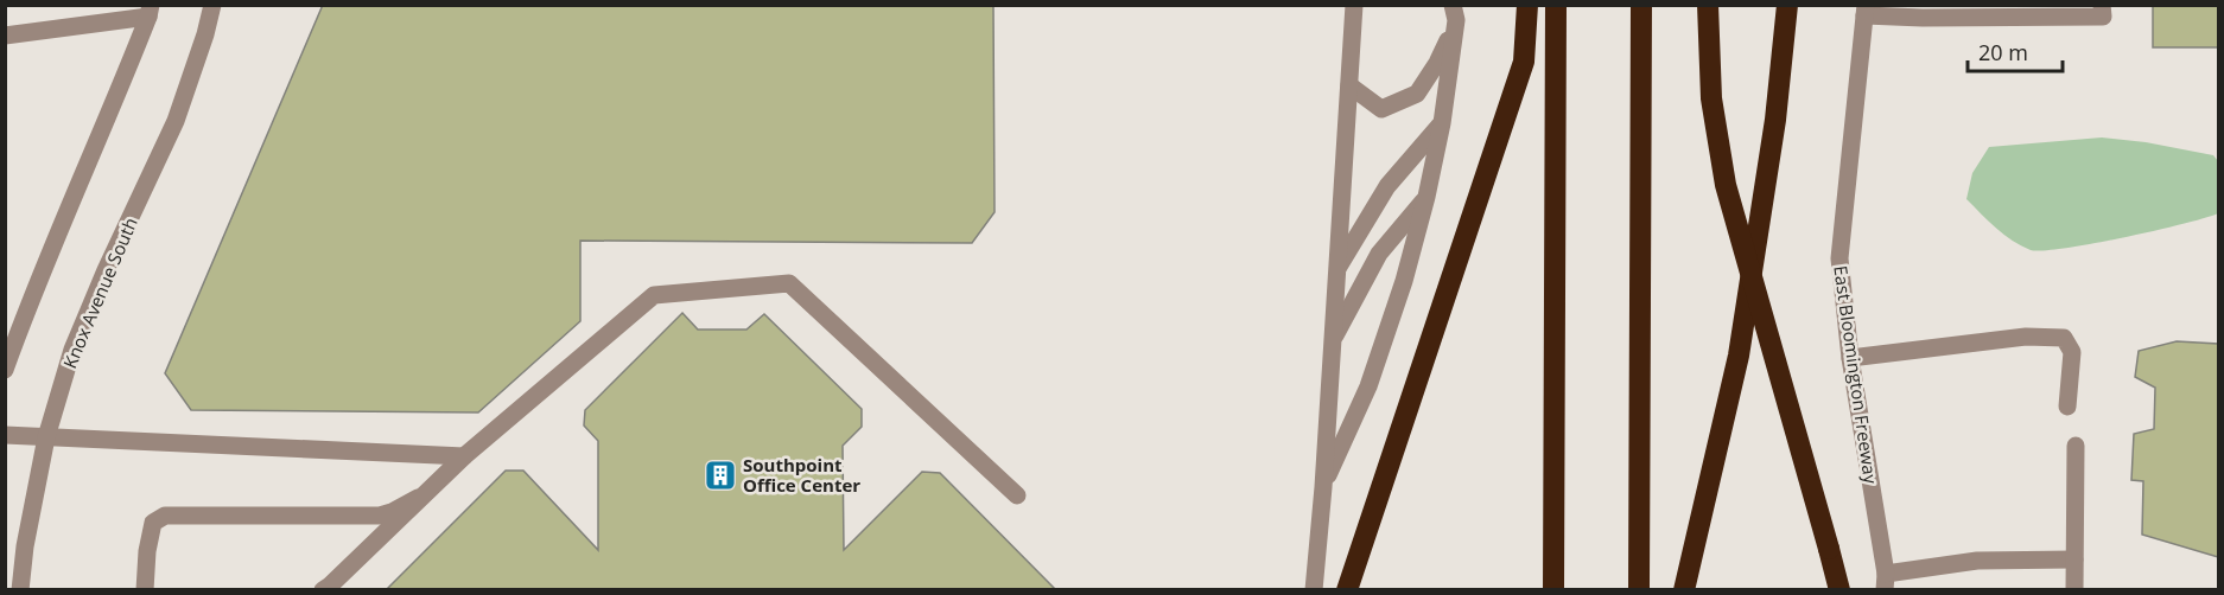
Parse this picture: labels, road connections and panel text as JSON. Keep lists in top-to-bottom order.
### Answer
{
  "streets": {
    "street": ["Knox Avenue South", "East Bloomington Freeway"]
  },
  "places": {
    "building": ["Southpoint Office Center"]
  },
  "scale_bar": "20 m"
}
